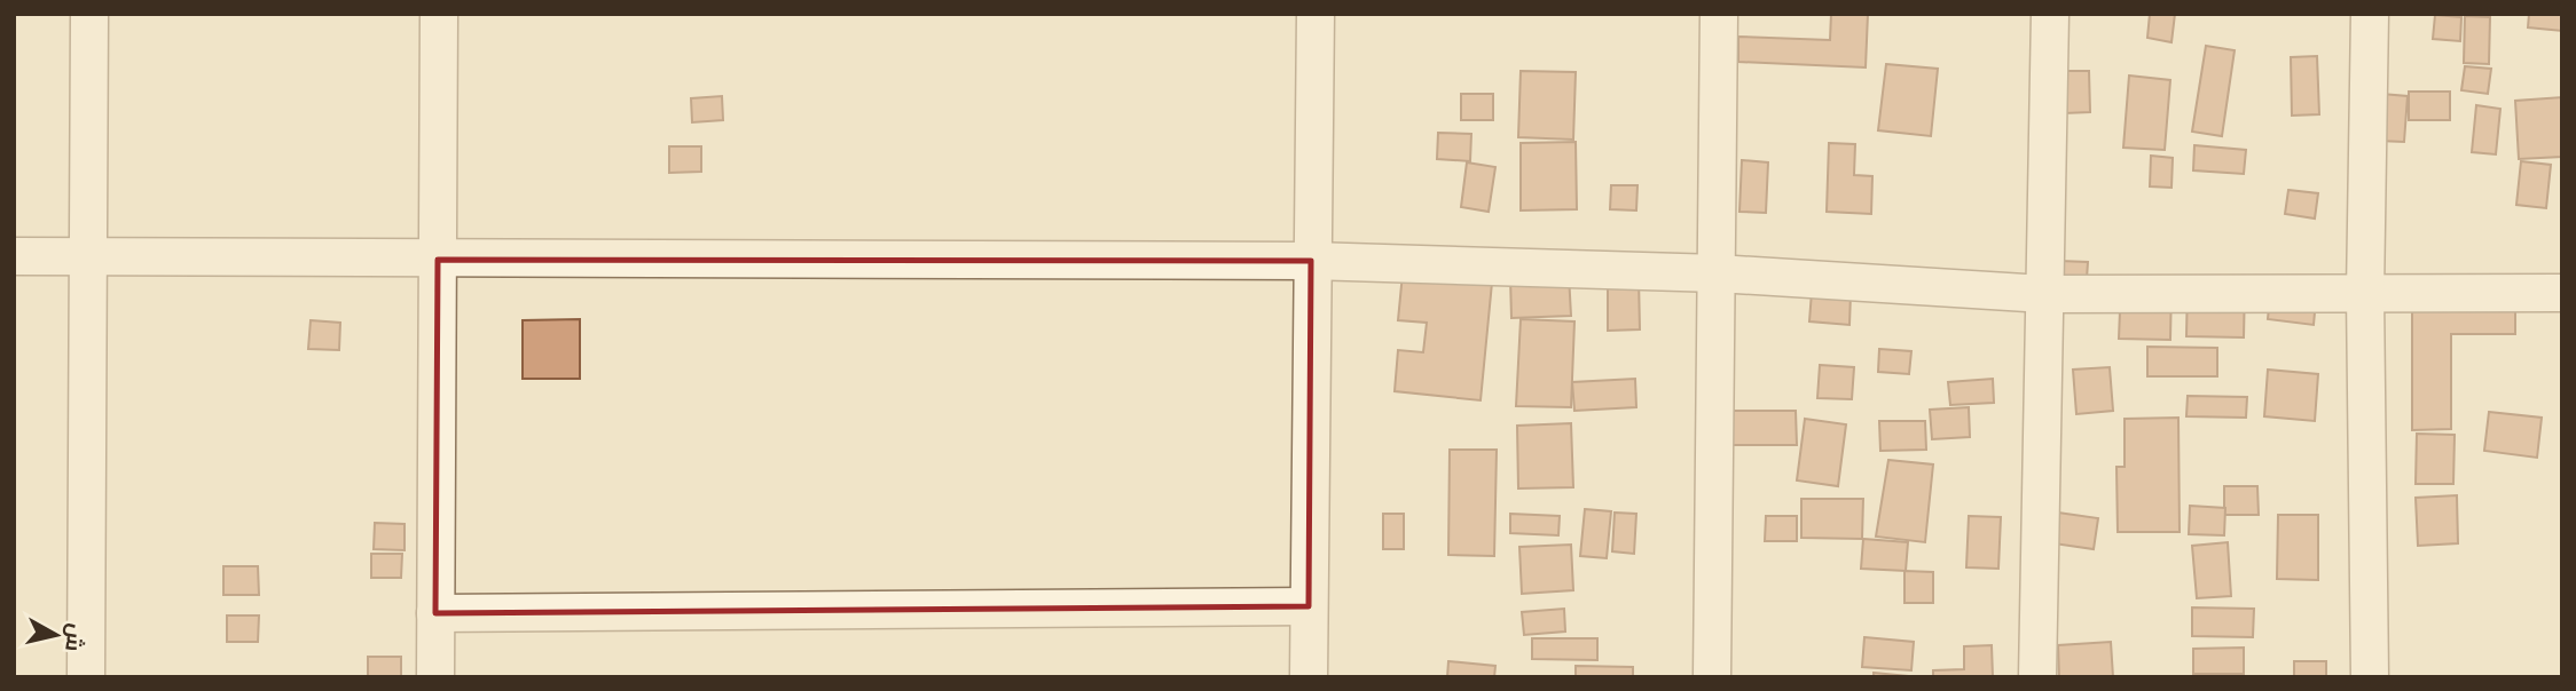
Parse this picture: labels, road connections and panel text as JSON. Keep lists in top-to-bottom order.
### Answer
{
  "north": "right"
}
